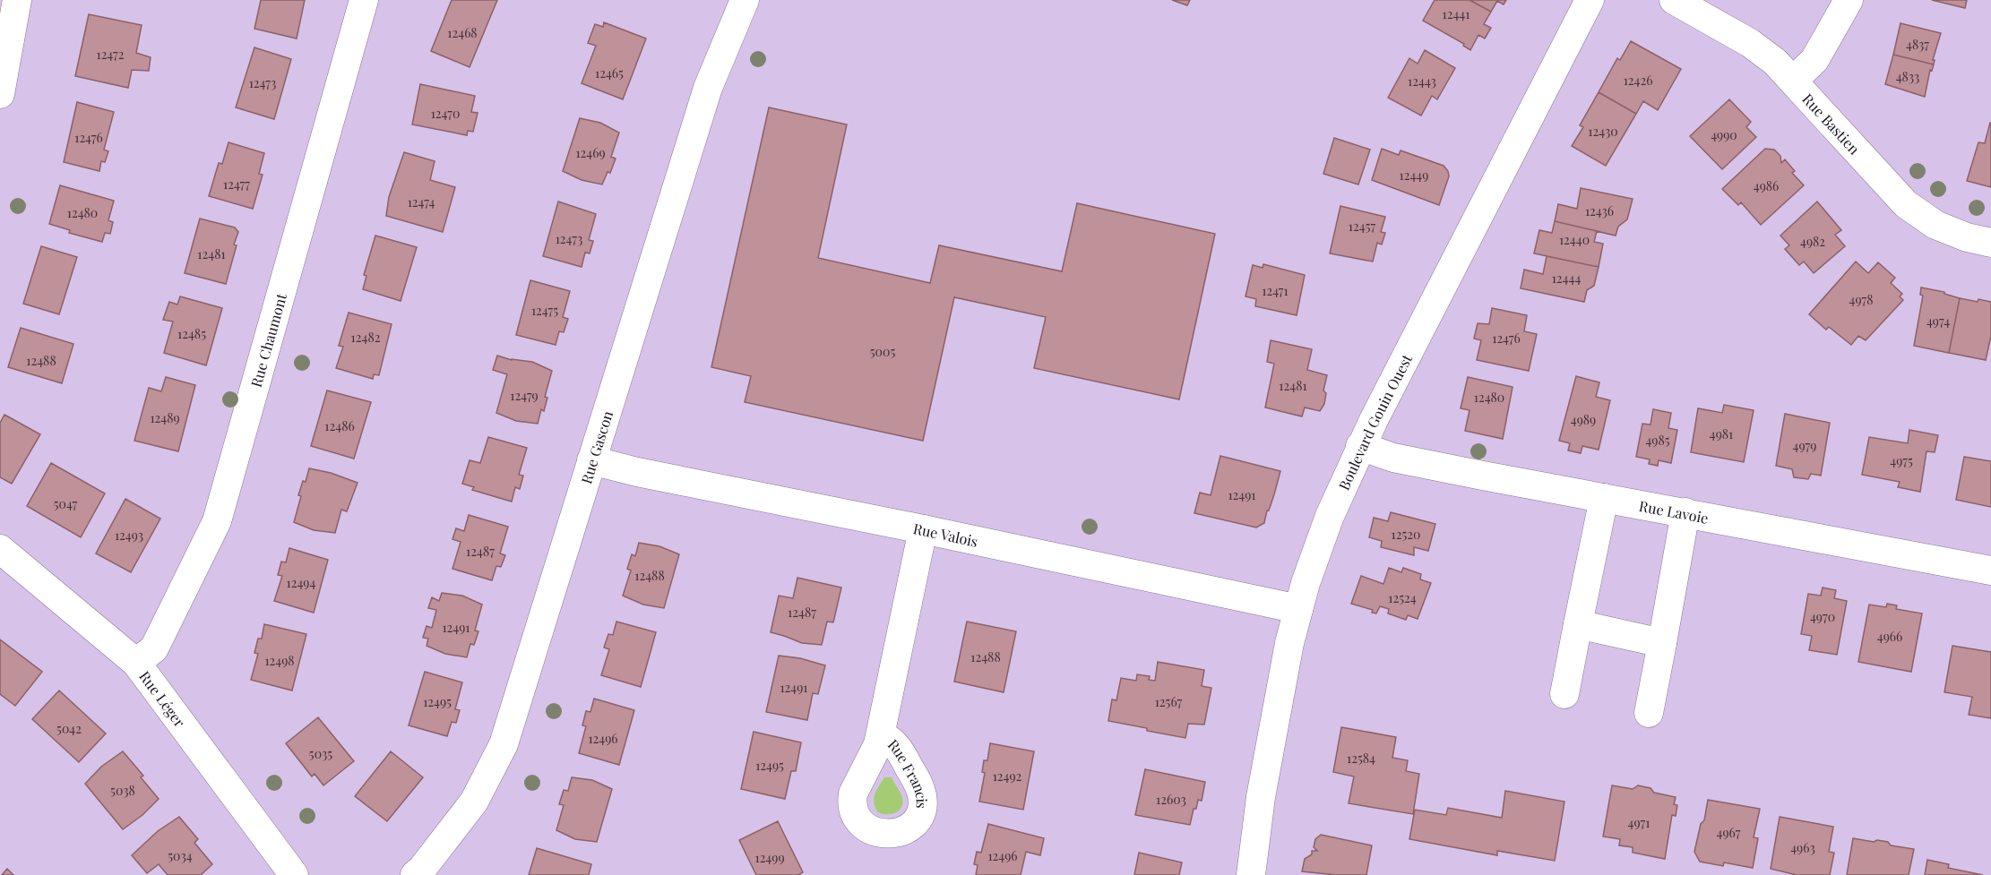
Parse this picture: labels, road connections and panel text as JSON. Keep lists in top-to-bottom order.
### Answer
{
  "streets": {
    "street": [
      "Rue Bastien",
      "Rue Chaumont",
      "Boulevard Gouin Ouest",
      "Rue Gascon",
      "Rue Lavoie",
      "Rue Valois",
      "Rue Léger",
      "Rue Francis"
    ]
  },
  "crossings": [
    ["Rue Chaumont", "Rue Léger"],
    ["Boulevard Gouin Ouest", "Rue Lavoie"],
    ["Boulevard Gouin Ouest", "Rue Valois"],
    ["Rue Gascon", "Rue Valois"],
    ["Rue Valois", "Rue Francis"]
  ],
  "house_numbers": [
    "12441",
    "12468",
    "4837",
    "12472",
    "12465",
    "4833",
    "12426",
    "12443",
    "12473",
    "12470",
    "12430",
    "4990",
    "12476",
    "12469",
    "12449",
    "12477",
    "4986",
    "12474",
    "12436",
    "12480",
    "12457",
    "12473",
    "12440",
    "4982",
    "12481",
    "12444",
    "12471",
    "4978",
    "12475",
    "4974",
    "12485",
    "12482",
    "12476",
    "5005",
    "12488",
    "12481",
    "12479",
    "12480",
    "12489",
    "4989",
    "12486",
    "4981",
    "4985",
    "4979",
    "4975",
    "12491",
    "5047",
    "12520",
    "12493",
    "12487",
    "12488",
    "12494",
    "12524",
    "12487",
    "4970",
    "12491",
    "4966",
    "12488",
    "12498",
    "12491",
    "12495",
    "12567",
    "5042",
    "12496",
    "5035",
    "12584",
    "12495",
    "12492",
    "5038",
    "12603",
    "4971",
    "4967",
    "4963",
    "5034",
    "12496",
    "12499"
  ]
}
